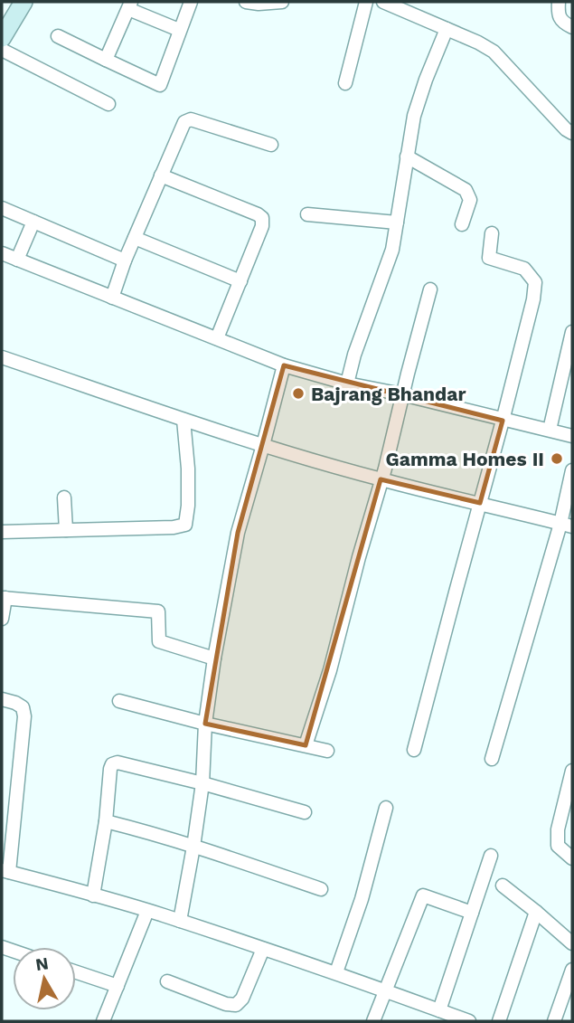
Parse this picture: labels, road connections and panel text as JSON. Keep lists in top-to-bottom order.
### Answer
{
  "places": ["Bajrang Bhandar", "Gamma Homes II"],
  "north": "top"
}
